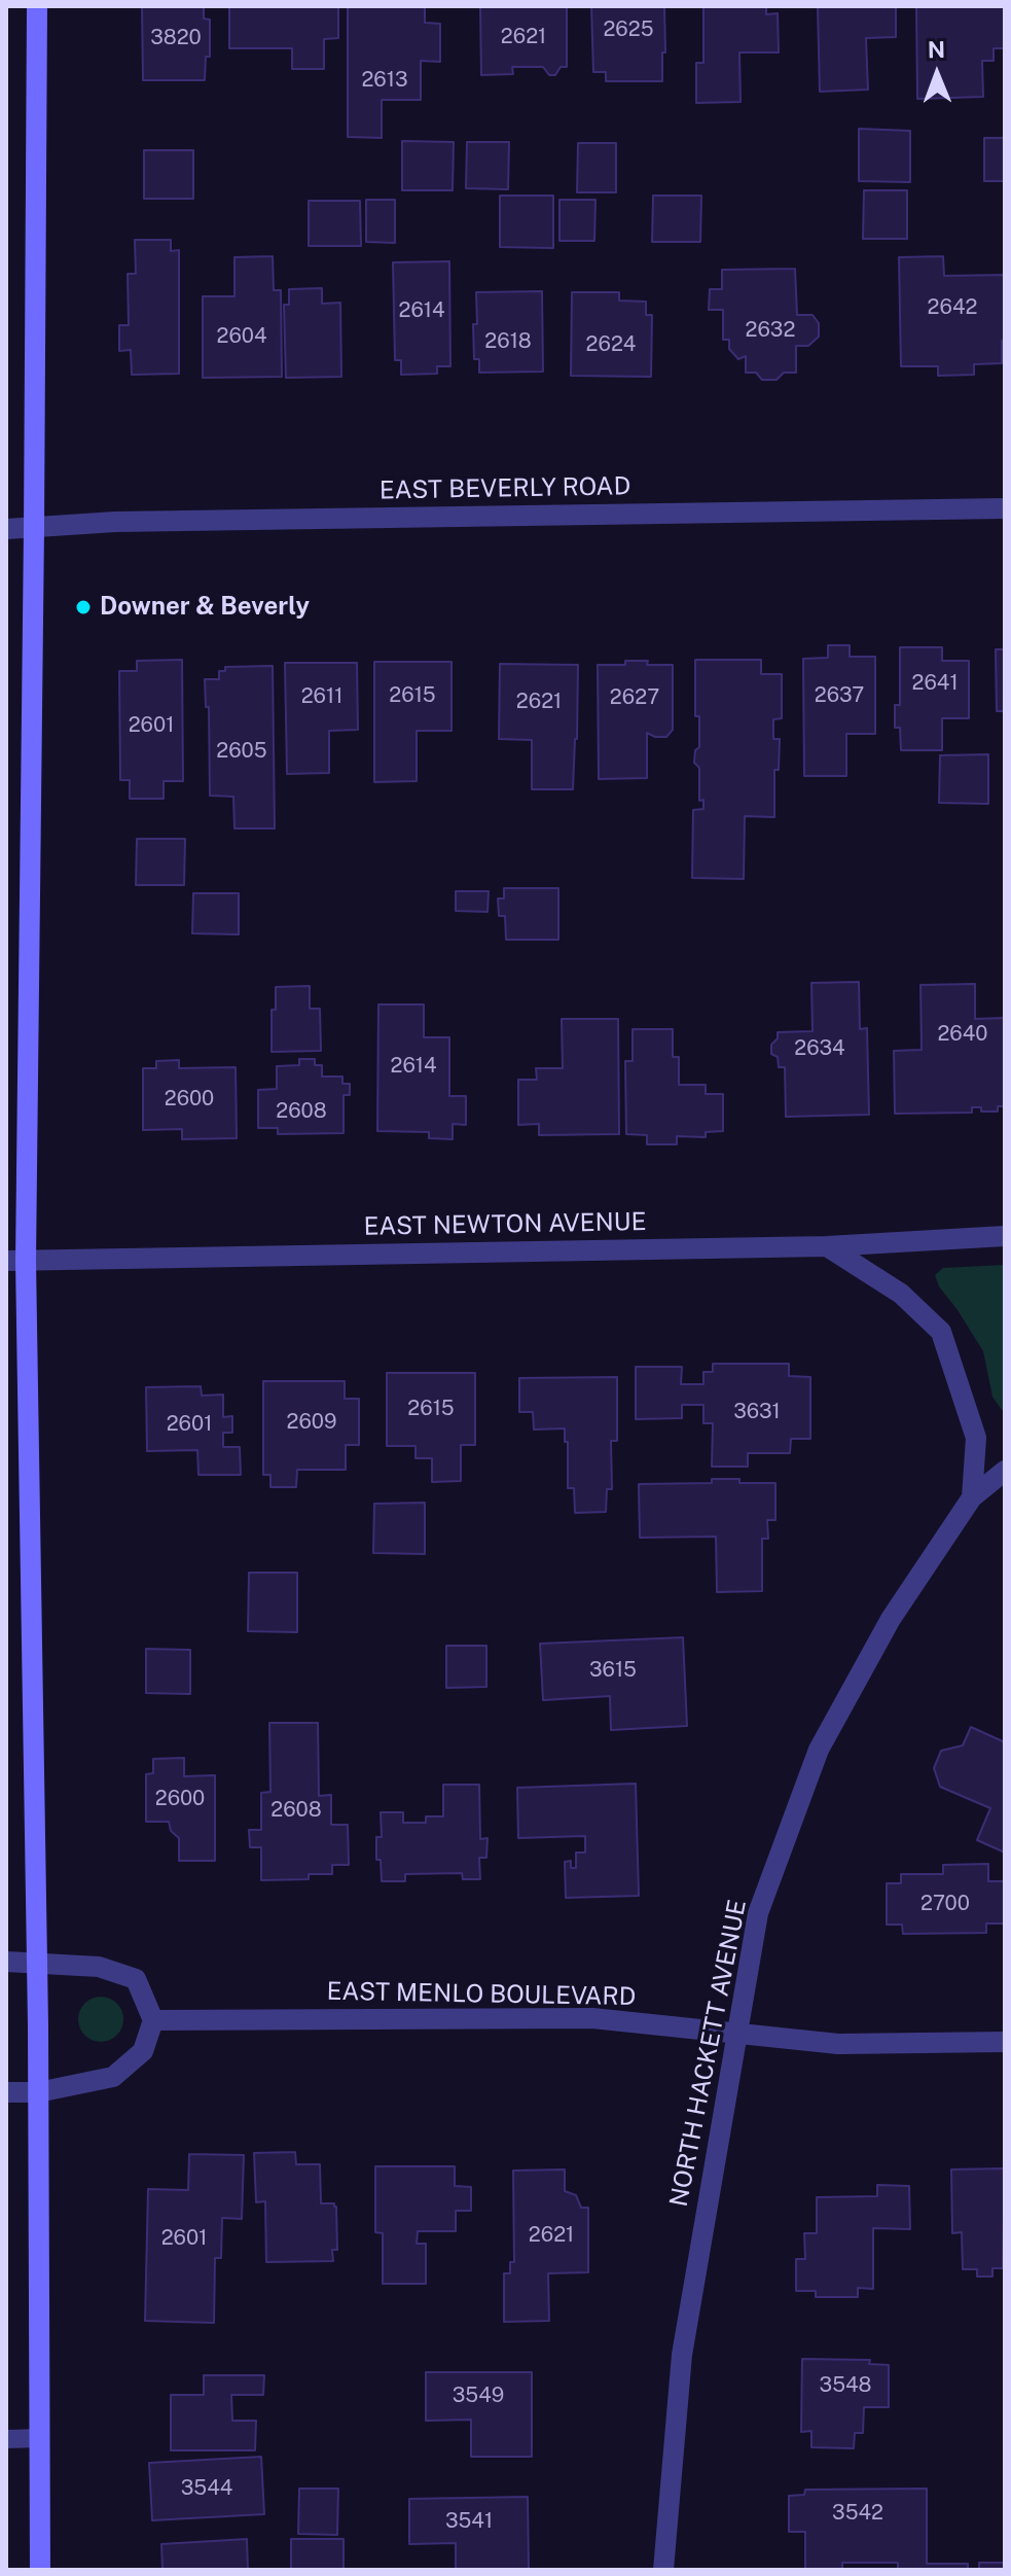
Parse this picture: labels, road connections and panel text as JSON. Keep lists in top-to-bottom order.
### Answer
{
  "streets": {
    "street": [
      "EAST BEVERLY ROAD",
      "EAST NEWTON AVENUE",
      "EAST MENLO BOULEVARD",
      "NORTH HACKETT AVENUE"
    ]
  },
  "crossings": [
    ["EAST NEWTON AVENUE", "NORTH HACKETT AVENUE"],
    ["EAST MENLO BOULEVARD", "NORTH HACKETT AVENUE"]
  ],
  "places": ["Downer & Beverly"],
  "house_numbers": [
    "2625",
    "2621",
    "3820",
    "2613",
    "2642",
    "2614",
    "2632",
    "2604",
    "2618",
    "2624",
    "2641",
    "2615",
    "2637",
    "2611",
    "2627",
    "2621",
    "2601",
    "2605",
    "2640",
    "2634",
    "2614",
    "2600",
    "2608",
    "2615",
    "3631",
    "2609",
    "2601",
    "3615",
    "2600",
    "2608",
    "2700",
    "2621",
    "2601",
    "3548",
    "3549",
    "3544",
    "3542",
    "3541"
  ],
  "north": "top"
}
